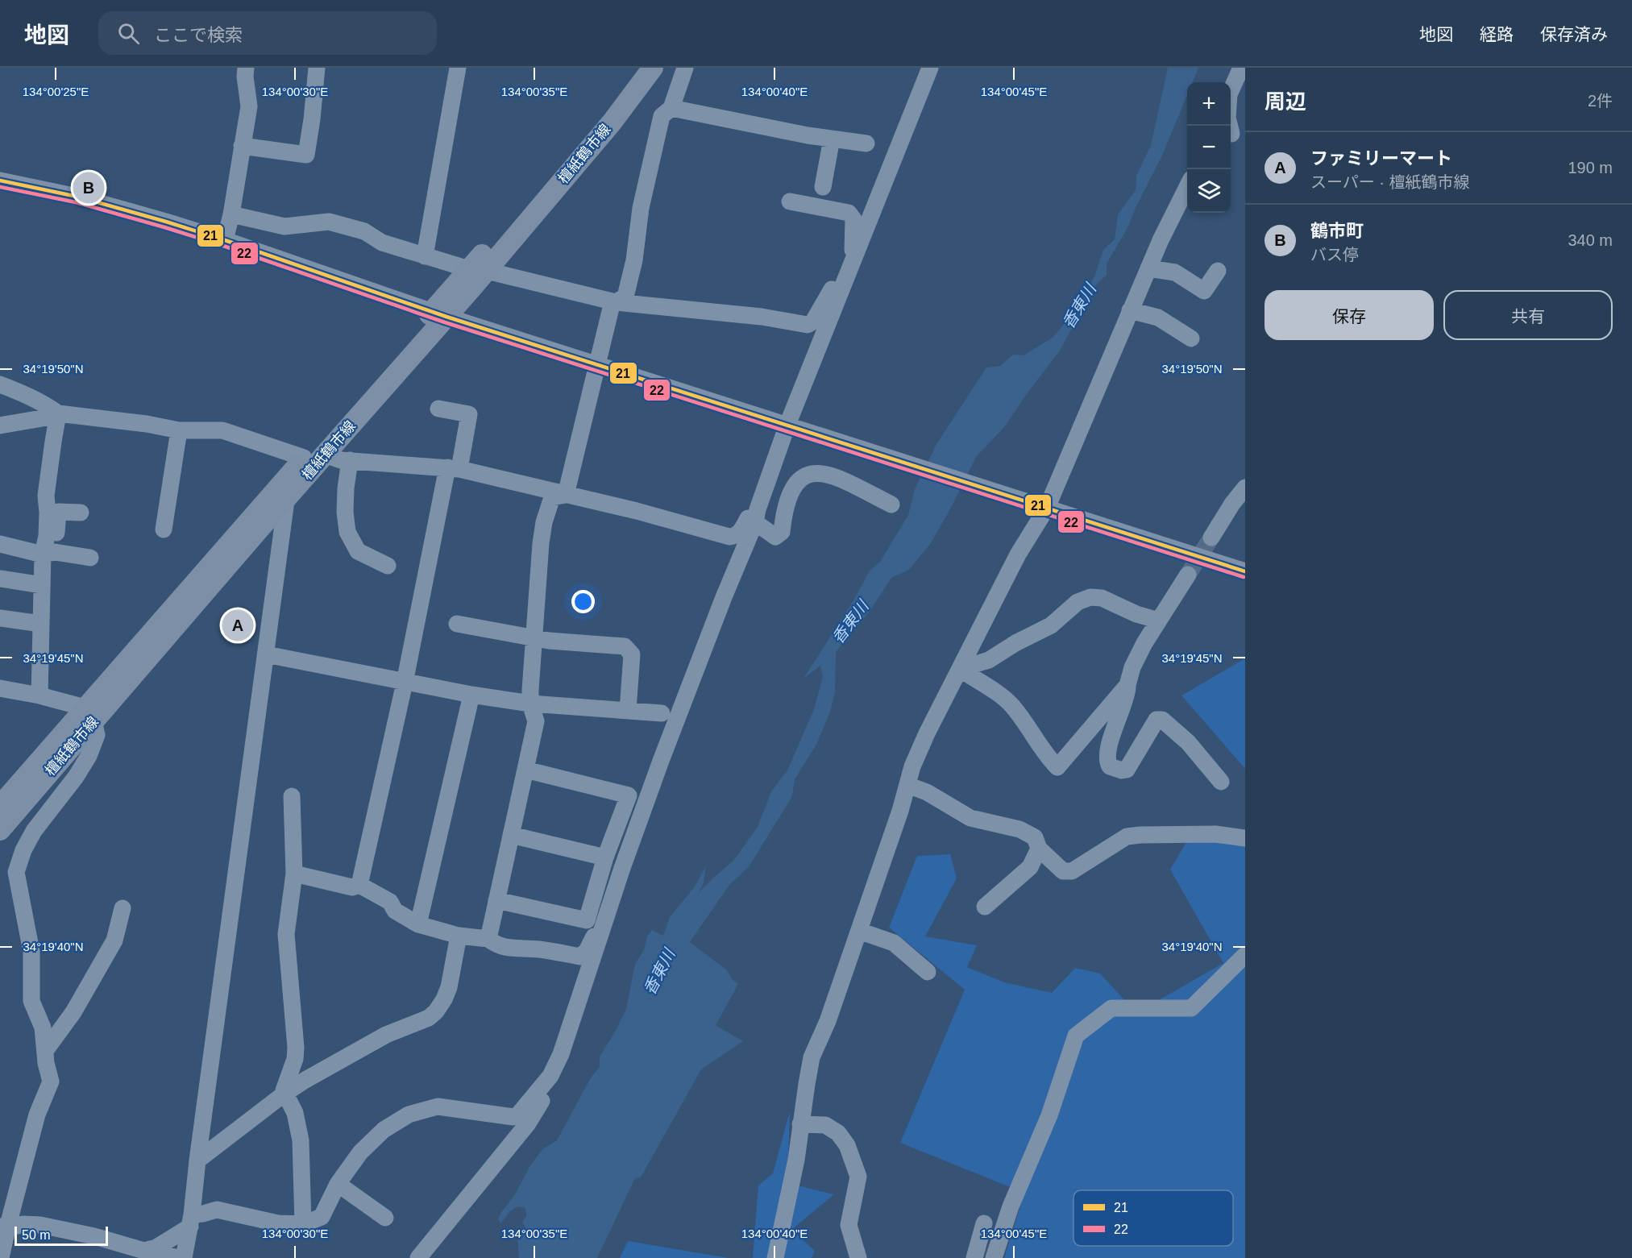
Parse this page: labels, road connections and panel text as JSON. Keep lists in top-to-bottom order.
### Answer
{
  "streets": {
    "main road": ["檀紙鶴市線"]
  },
  "water": ["香東川"],
  "lines": ["transit line 21", "transit line 22"],
  "legend": ["21", "22"],
  "scale_bar": "50 m",
  "page": {
    "header": "地図",
    "search": "ここで検索",
    "nav": ["地図", "経路", "保存済み"],
    "heading": ["周辺", "2件"],
    "map_buttons": ["+", "−"],
    "list": [
      {
        "mark": "A",
        "name": "ファミリーマート",
        "note": "スーパー · 檀紙鶴市線",
        "value": "190 m"
      },
      {
        "mark": "B",
        "name": "鶴市町",
        "note": "バス停",
        "value": "340 m"
      }
    ],
    "pins": ["B", "A"],
    "buttons": ["保存", "共有"],
    "scale": "50 m"
  },
  "coordinates": [
    "134°00'25\"E",
    "134°00'30\"E",
    "134°00'35\"E",
    "134°00'40\"E",
    "134°00'45\"E",
    "34°19'50\"N",
    "34°19'45\"N",
    "34°19'40\"N"
  ]
}
